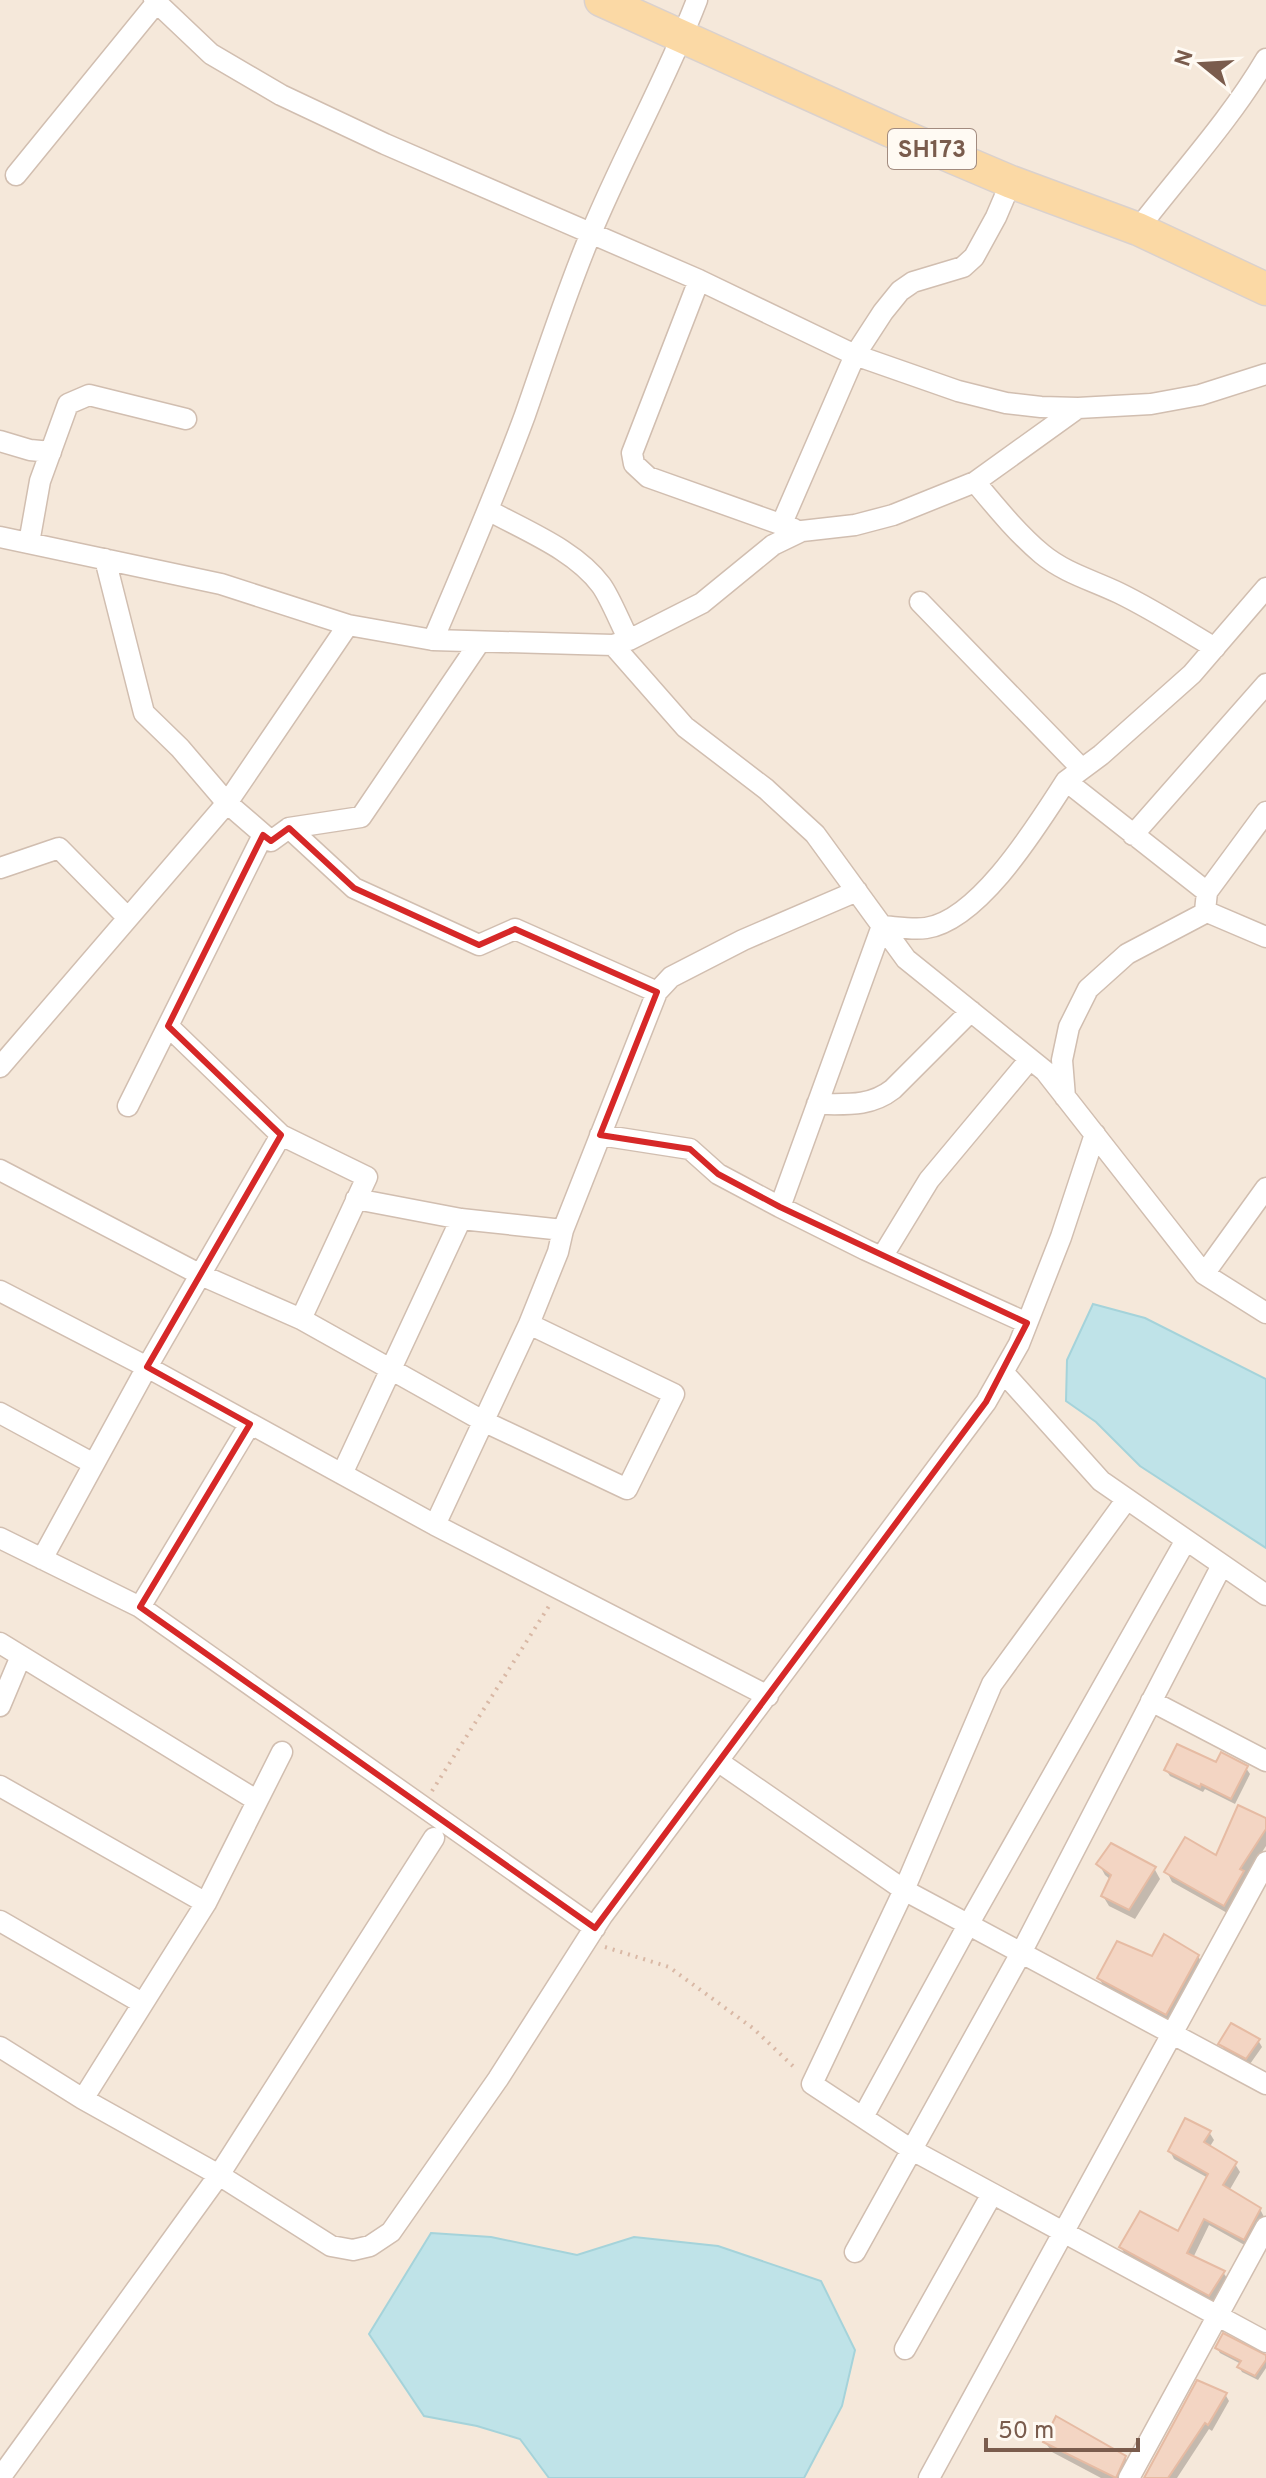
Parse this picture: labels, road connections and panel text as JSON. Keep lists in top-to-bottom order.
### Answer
{
  "streets": {
    "main road": ["SH173"]
  },
  "scale_bar": "50 m",
  "north": "left"
}
